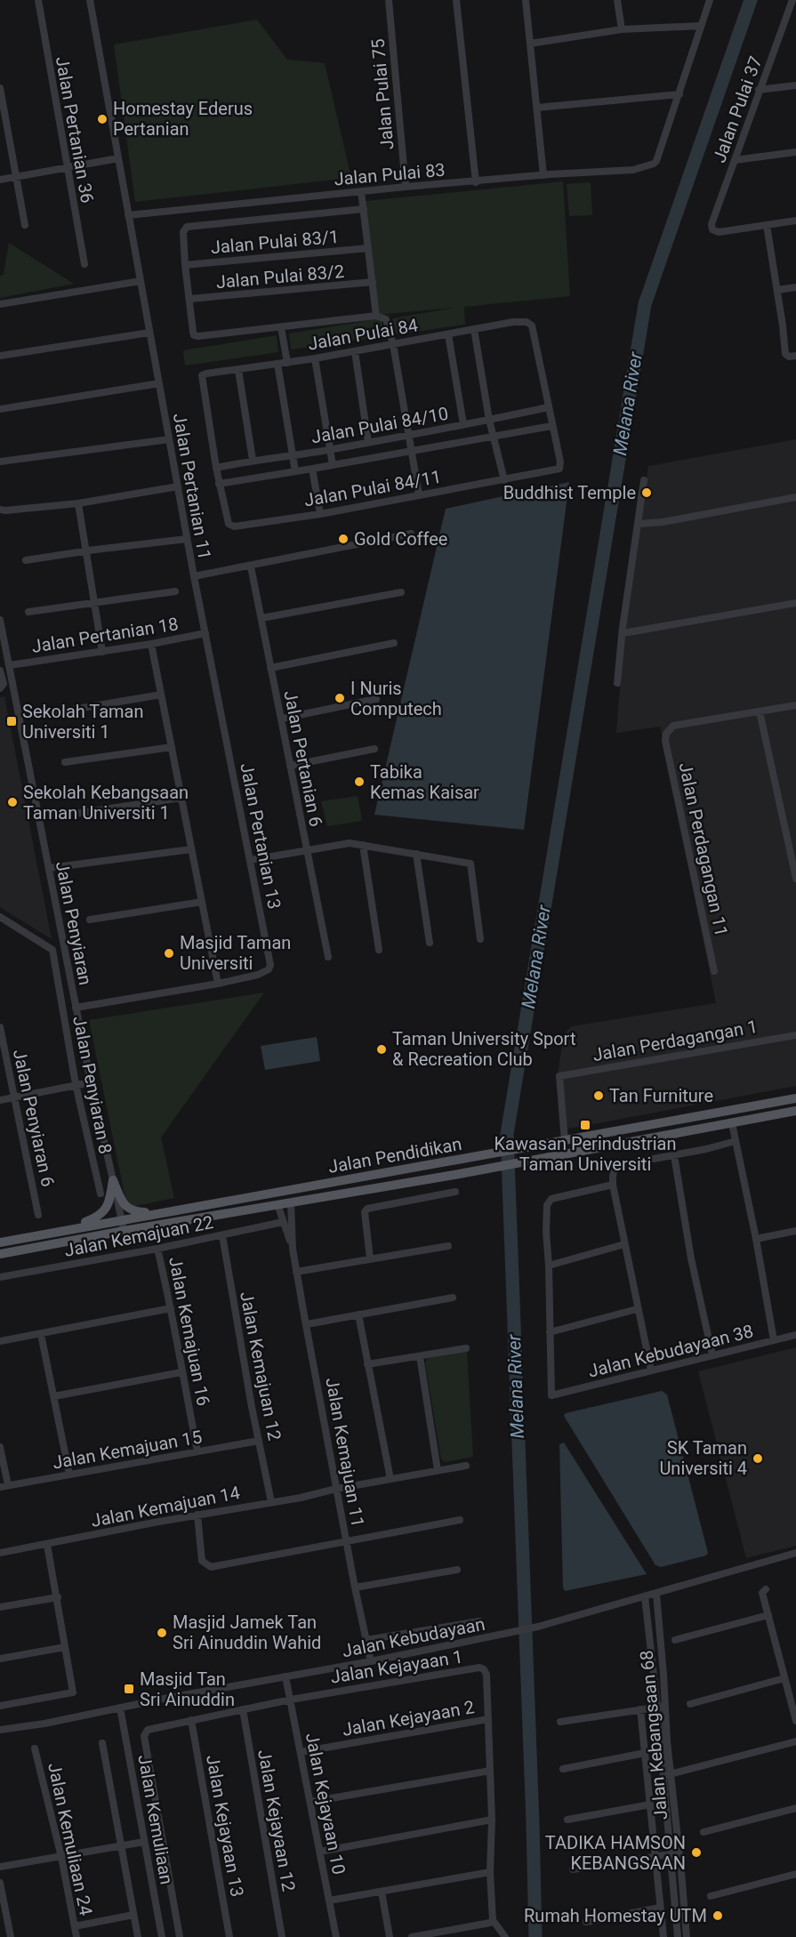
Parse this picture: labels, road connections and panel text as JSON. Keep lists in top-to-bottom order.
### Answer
{
  "streets": {
    "main road": ["Jalan Pendidikan"],
    "street": [
      "Jalan Pulai 75",
      "Jalan Pulai 37",
      "Jalan Pertanian 36",
      "Jalan Pulai 83",
      "Jalan Pulai 83/1",
      "Jalan Pulai 83/2",
      "Jalan Pulai 84",
      "Jalan Pulai 84/10",
      "Jalan Pertanian 11",
      "Jalan Pulai 84/11",
      "Jalan Pertanian 18",
      "Jalan Pertanian 6",
      "Jalan Pertanian 13",
      "Jalan Perdagangan 11",
      "Jalan Penyiaran",
      "Jalan Perdagangan 1",
      "Jalan Penyiaran 8",
      "Jalan Penyiaran 6",
      "Jalan Kemajuan 22",
      "Jalan Kemajuan 16",
      "Jalan Kebudayaan 38",
      "Jalan Kemajuan 12",
      "Jalan Kemajuan 15",
      "Jalan Kemajuan 11",
      "Jalan Kemajuan 14",
      "Jalan Kebudayaan",
      "Jalan Kejayaan 1",
      "Jalan Kejayaan 2",
      "Jalan Kebangsaan 68",
      "Jalan Kejayaan 10",
      "Jalan Kemuliaan",
      "Jalan Kejayaan 12",
      "Jalan Kejayaan 13",
      "Jalan Kemuliaan 24"
    ]
  },
  "crossings": [
    ["Jalan Pulai 75", "Jalan Pulai 83"],
    ["Jalan Pulai 83", "Jalan Pertanian 11"],
    ["Jalan Pulai 84", "Jalan Pulai 84/10"],
    ["Jalan Pulai 84", "Jalan Pulai 84/11"],
    ["Jalan Pulai 84/10", "Jalan Pulai 84/11"],
    ["Jalan Pertanian 11", "Jalan Pertanian 6"],
    ["Jalan Pertanian 11", "Jalan Pertanian 13"],
    ["Jalan Pertanian 18", "Jalan Pertanian 13"],
    ["Jalan Pertanian 18", "Jalan Penyiaran"],
    ["Jalan Pertanian 13", "Jalan Penyiaran"],
    ["Jalan Penyiaran", "Jalan Pendidikan"],
    ["Jalan Perdagangan 1", "Jalan Pendidikan"],
    ["Jalan Pendidikan", "Jalan Kemajuan 11"],
    ["Jalan Kemajuan 22", "Jalan Kemajuan 16"],
    ["Jalan Kemajuan 22", "Jalan Kemajuan 12"],
    ["Jalan Kemajuan 22", "Jalan Kemajuan 11"],
    ["Jalan Kemajuan 16", "Jalan Kemajuan 15"],
    ["Jalan Kemajuan 12", "Jalan Kemajuan 15"],
    ["Jalan Kemajuan 12", "Jalan Kemajuan 14"],
    ["Jalan Kemajuan 11", "Jalan Kemajuan 14"],
    ["Jalan Kemajuan 11", "Jalan Kebudayaan"],
    ["Jalan Kebudayaan", "Jalan Kebangsaan 68"],
    ["Jalan Kebudayaan", "Jalan Kejayaan 10"],
    ["Jalan Kebudayaan", "Jalan Kemuliaan"],
    ["Jalan Kejayaan 1", "Jalan Kejayaan 2"],
    ["Jalan Kejayaan 1", "Jalan Kejayaan 10"],
    ["Jalan Kejayaan 2", "Jalan Kejayaan 10"]
  ],
  "water": ["Melana River"],
  "places": {
    "other": [
      "Homestay Ederus Pertanian",
      "Buddhist Temple",
      "Gold Coffee",
      "I Nuris Computech",
      "Tabika Kemas Kaisar",
      "Sekolah Kebangsaan Taman Universiti 1",
      "Masjid Taman Universiti",
      "Taman University Sport & Recreation Club",
      "Tan Furniture",
      "SK Taman Universiti 4",
      "Masjid Jamek Tan Sri Ainuddin Wahid",
      "TADIKA HAMSON KEBANGSAAN",
      "Rumah Homestay UTM"
    ],
    "transit": ["Sekolah Taman Universiti 1", "Kawasan Perindustrian Taman Universiti", "Masjid Tan Sri Ainuddin"]
  }
}
